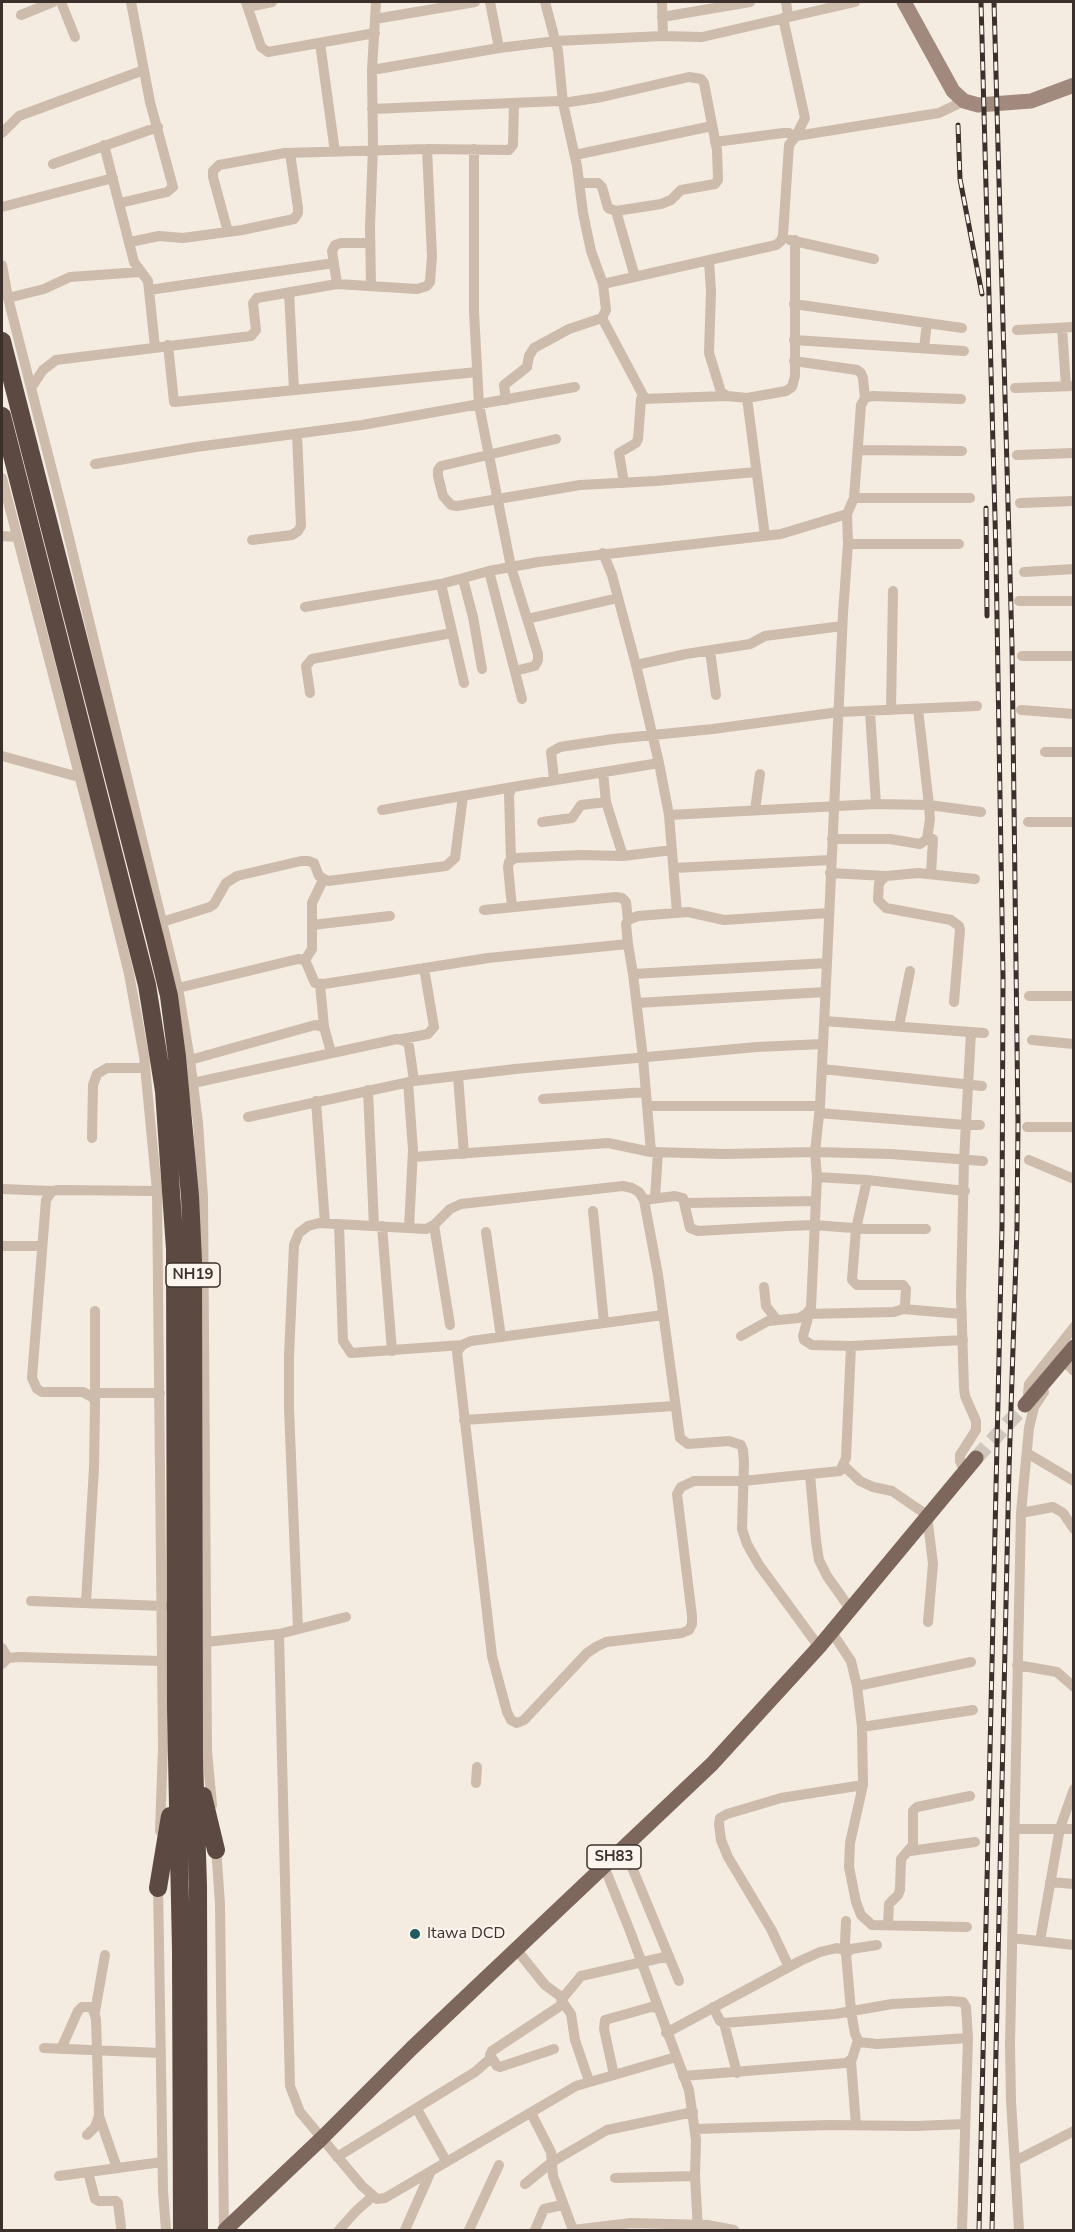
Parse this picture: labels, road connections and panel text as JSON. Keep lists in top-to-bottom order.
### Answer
{
  "streets": {
    "highway": ["NH19"],
    "main road": ["SH83"]
  },
  "places": ["Itawa DCD"]
}
